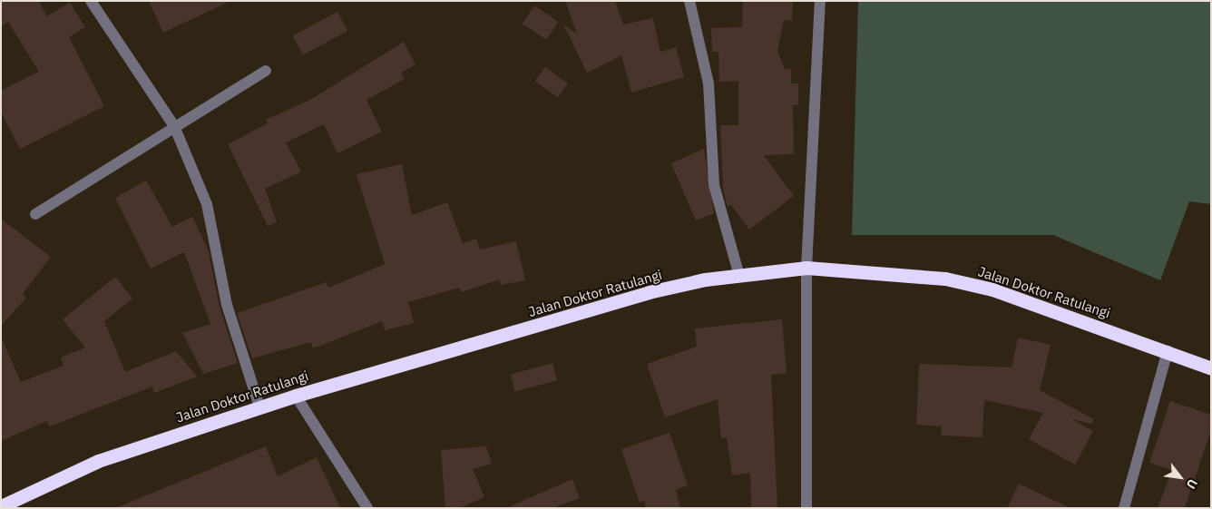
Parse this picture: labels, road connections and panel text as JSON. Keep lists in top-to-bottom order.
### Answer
{
  "streets": {
    "highway": ["Jalan Doktor Ratulangi"]
  },
  "north": "bottom right"
}
